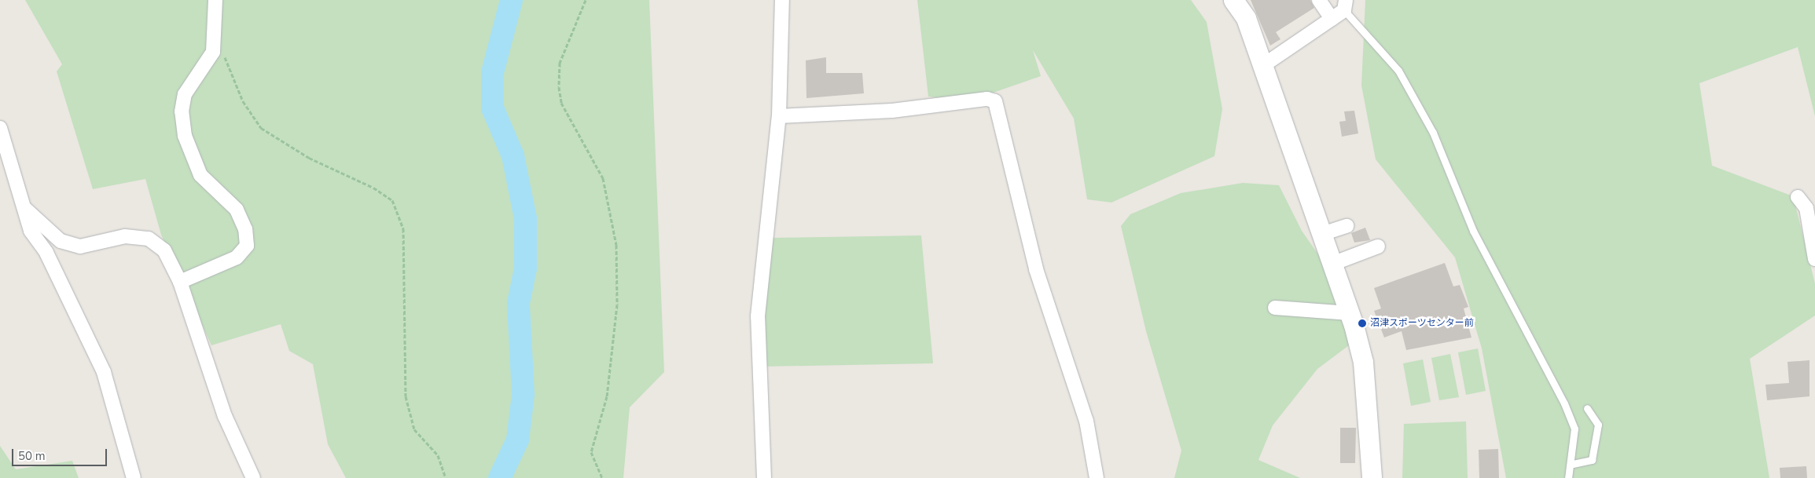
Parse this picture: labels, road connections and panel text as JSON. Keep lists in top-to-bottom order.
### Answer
{
  "places": ["沼津スポーツセンター前"],
  "scale_bar": "50 m"
}
